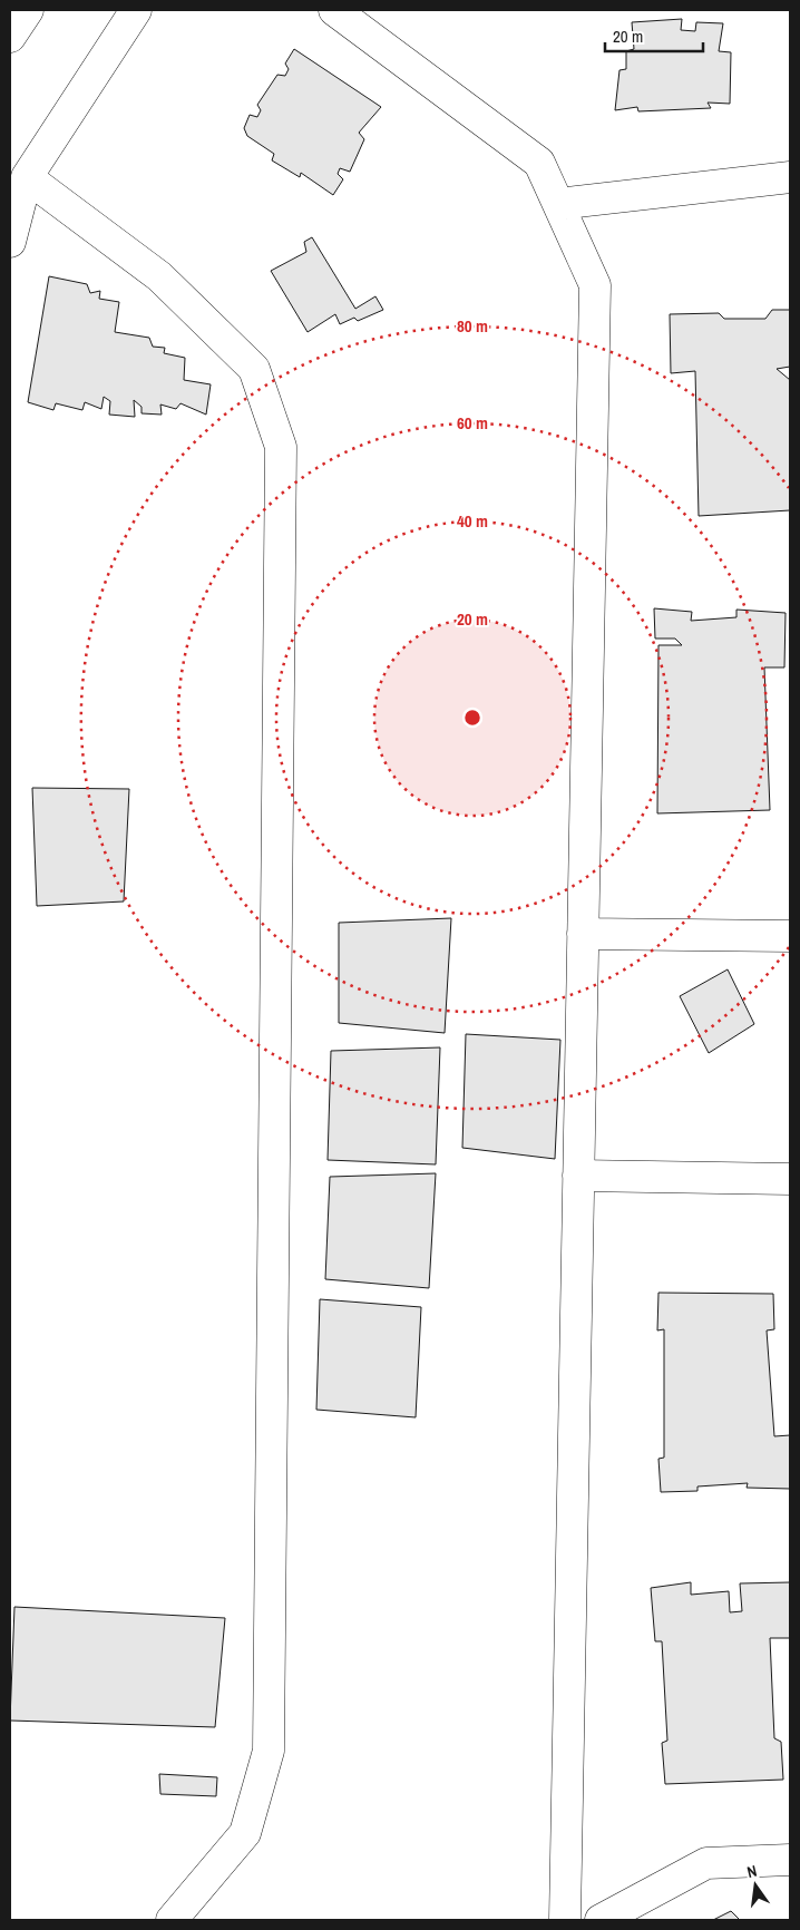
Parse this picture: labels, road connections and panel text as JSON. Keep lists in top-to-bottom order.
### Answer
{
  "scale_bar": "20 m",
  "north": "top",
  "rings": [
    "80 m",
    "60 m",
    "40 m",
    "20 m"
  ]
}
